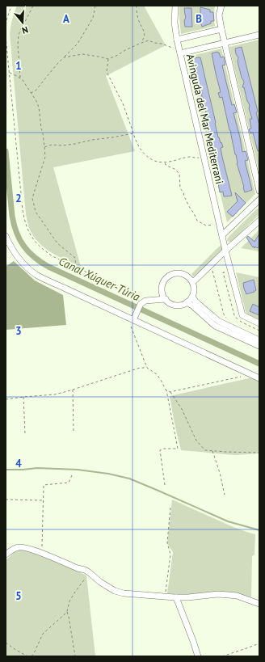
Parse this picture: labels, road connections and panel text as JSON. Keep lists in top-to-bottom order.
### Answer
{
  "streets": {
    "street": ["Avinguda del Mar Mediterrani"]
  },
  "water": ["Canal Xúquer-Túria"],
  "north": "bottom",
  "grid": {
    "columns": ["A", "B"],
    "rows": [
      "1",
      "2",
      "3",
      "4",
      "5"
    ]
  }
}
